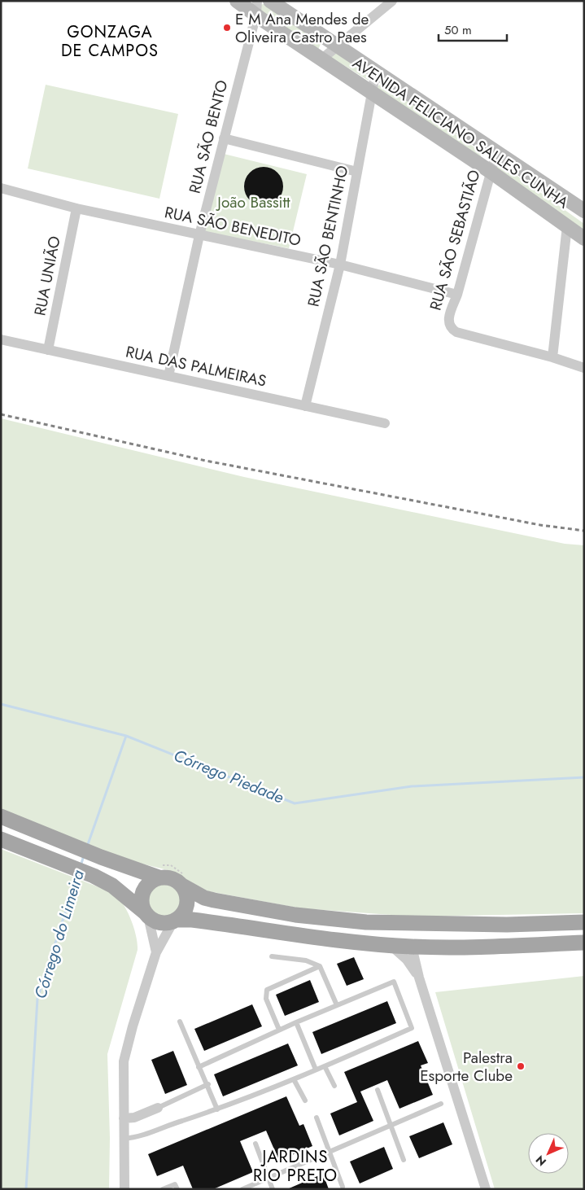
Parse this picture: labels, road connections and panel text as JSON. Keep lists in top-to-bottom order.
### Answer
{
  "streets": {
    "main road": ["AVENIDA FELICIANO SALLES CUNHA"],
    "street": [
      "RUA SÃO BENTO",
      "RUA SÃO BENEDITO",
      "RUA SÃO BENTINHO",
      "RUA SÃO SEBASTIÃO",
      "RUA UNIÃO",
      "RUA DAS PALMEIRAS"
    ]
  },
  "crossings": [
    ["AVENIDA FELICIANO SALLES CUNHA", "RUA SÃO BENTO"],
    ["AVENIDA FELICIANO SALLES CUNHA", "RUA SÃO BENTINHO"],
    ["AVENIDA FELICIANO SALLES CUNHA", "RUA SÃO SEBASTIÃO"],
    ["RUA SÃO BENTO", "RUA SÃO BENEDITO"],
    ["RUA SÃO BENTO", "RUA DAS PALMEIRAS"],
    ["RUA SÃO BENEDITO", "RUA SÃO BENTINHO"],
    ["RUA SÃO BENEDITO", "RUA SÃO SEBASTIÃO"],
    ["RUA SÃO BENEDITO", "RUA UNIÃO"],
    ["RUA SÃO BENTINHO", "RUA DAS PALMEIRAS"],
    ["RUA UNIÃO", "RUA DAS PALMEIRAS"]
  ],
  "districts": ["GONZAGA DE CAMPOS", "JARDINS RIO PRETO"],
  "water": ["Córrego Piedade", "Córrego do Limeira"],
  "parks": ["João Bassitt"],
  "places": ["E M Ana Mendes de Oliveira Castro Paes", "Palestra Esporte Clube"],
  "scale_bar": "50 m",
  "north": "bottom left"
}
